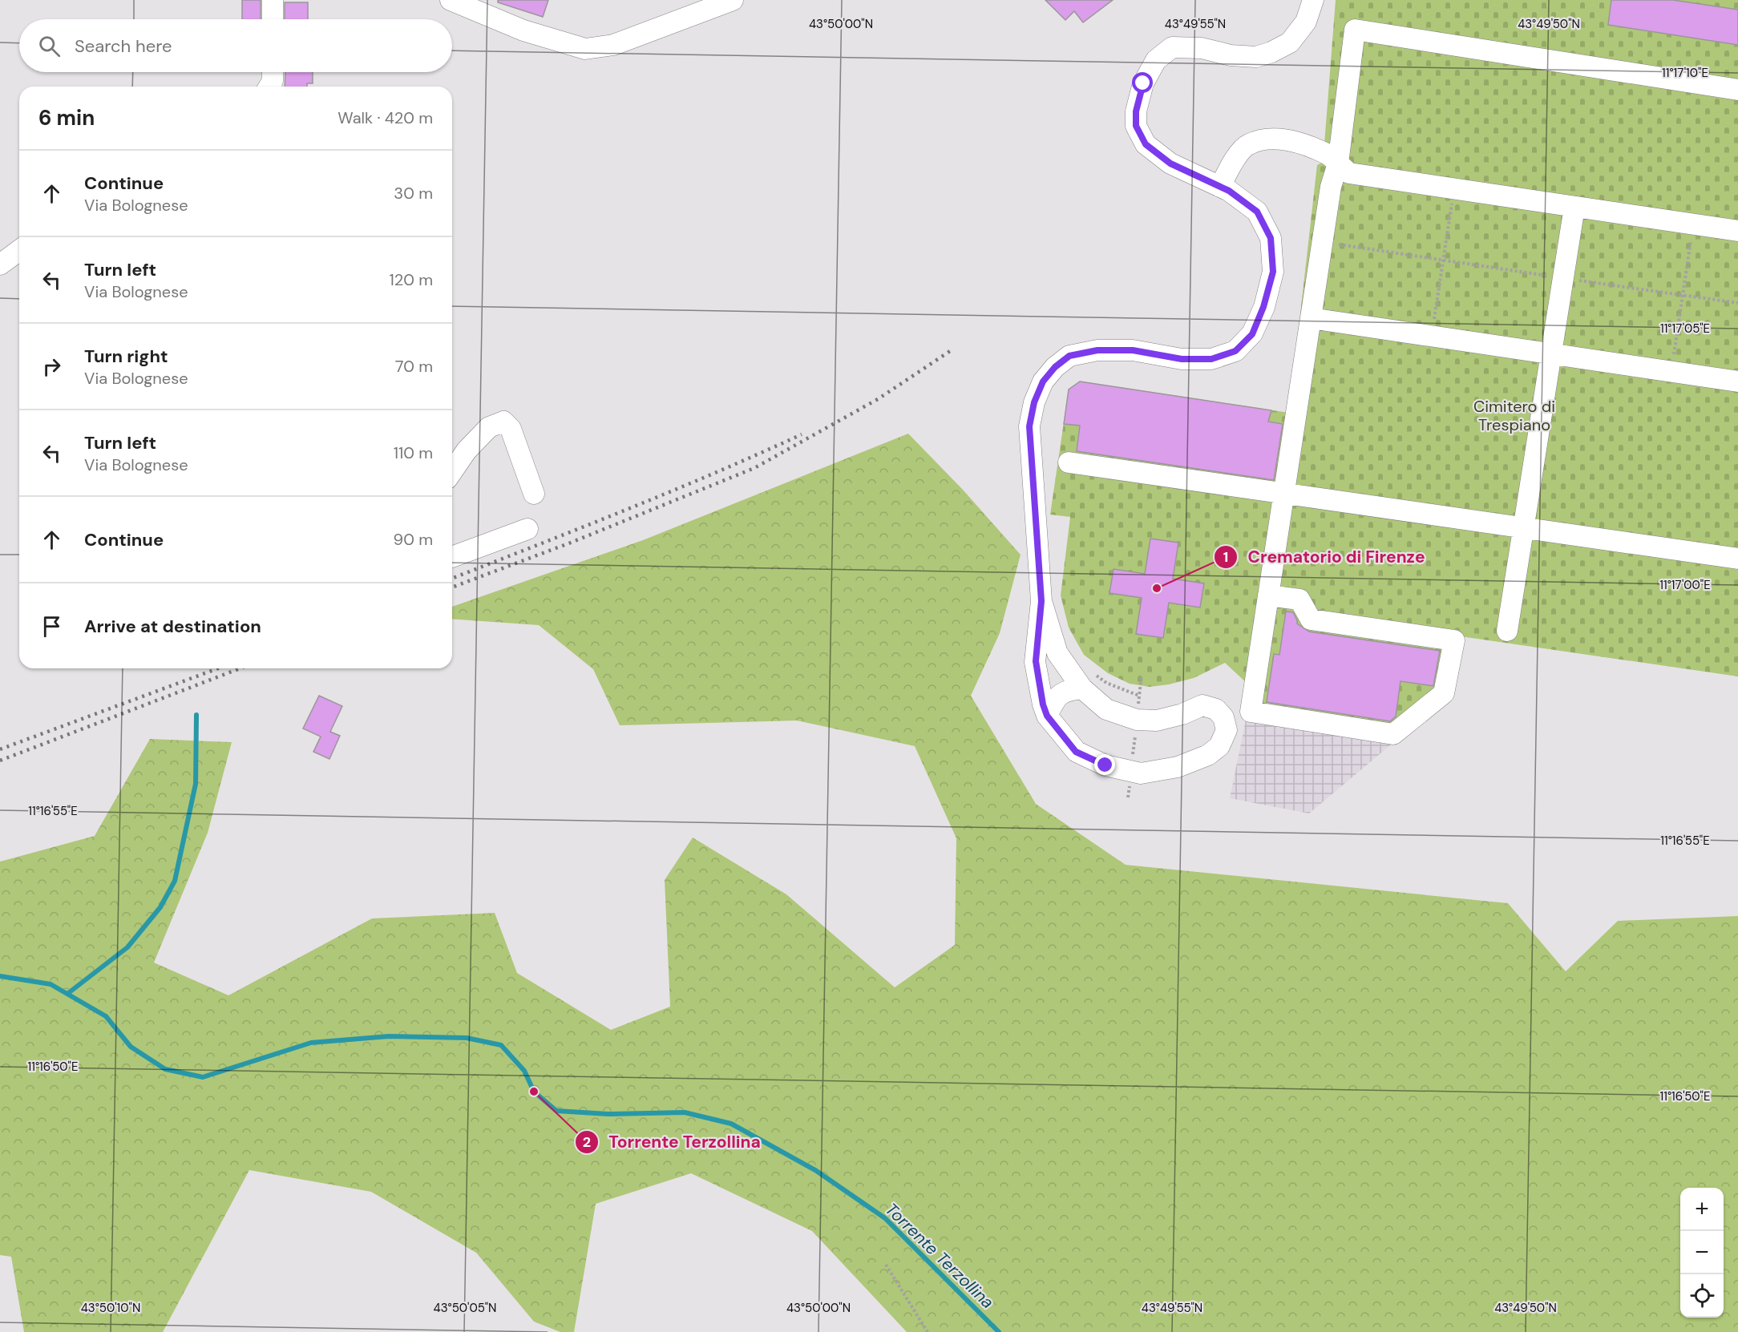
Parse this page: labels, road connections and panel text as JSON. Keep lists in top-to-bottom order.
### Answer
{
  "water": ["Torrente Terzollina"],
  "parks": ["Cimitero di Trespiano"],
  "places": ["Crematorio di Firenze", "Torrente Terzollina"],
  "page": {
    "search": "Search here",
    "heading": ["6 min", "Walk · 420 m"],
    "list": [
      ["Continue", "Via Bolognese", "30 m"],
      ["Turn left", "Via Bolognese", "120 m"],
      ["Turn right", "Via Bolognese", "70 m"],
      ["Turn left", "Via Bolognese", "110 m"],
      ["Continue", "90 m"],
      "Arrive at destination"
    ],
    "map_buttons": ["+", "−"]
  },
  "coordinates": [
    "43°50'00\"N",
    "43°49'55\"N",
    "43°49'50\"N",
    "11°17'10\"E",
    "11°17'05\"E",
    "11°17'00\"E",
    "11°16'55\"E",
    "11°16'50\"E",
    "43°50'10\"N",
    "43°50'05\"N"
  ]
}
